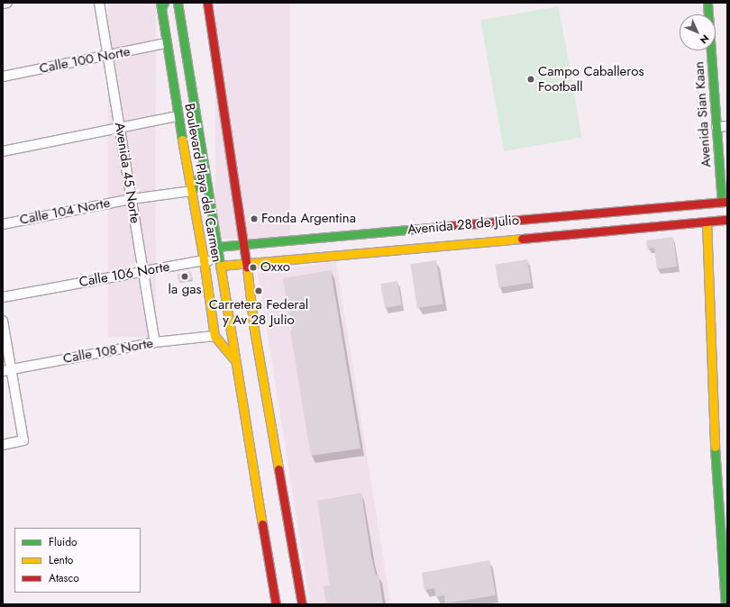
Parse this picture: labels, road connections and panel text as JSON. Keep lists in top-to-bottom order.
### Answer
{
  "streets": {
    "main road": [
      "Avenida Sian Kaan",
      "Boulevard Playa del Carmen",
      "Avenida 28 de Julio",
      "Calle 106 Norte"
    ],
    "street": [
      "Calle 100 Norte",
      "Avenida 45 Norte",
      "Calle 104 Norte",
      "Calle 108 Norte"
    ]
  },
  "crossings": [
    ["Calle 100 Norte", "Avenida 45 Norte"],
    ["Calle 100 Norte", "Boulevard Playa del Carmen"],
    ["Avenida Sian Kaan", "Avenida 28 de Julio"],
    ["Avenida 45 Norte", "Calle 104 Norte"],
    ["Avenida 45 Norte", "Calle 106 Norte"],
    ["Avenida 45 Norte", "Calle 108 Norte"],
    ["Boulevard Playa del Carmen", "Calle 104 Norte"],
    ["Boulevard Playa del Carmen", "Calle 106 Norte"],
    ["Boulevard Playa del Carmen", "Calle 108 Norte"],
    ["Avenida 28 de Julio", "Calle 106 Norte"]
  ],
  "places": [
    "Campo Caballeros Football",
    "Fonda Argentina",
    "Oxxo",
    "la gas",
    "Carretera Federal y Av 28 Julio"
  ],
  "legend": ["Fluido", "Lento", "Atasco"],
  "north": "bottom right"
}
